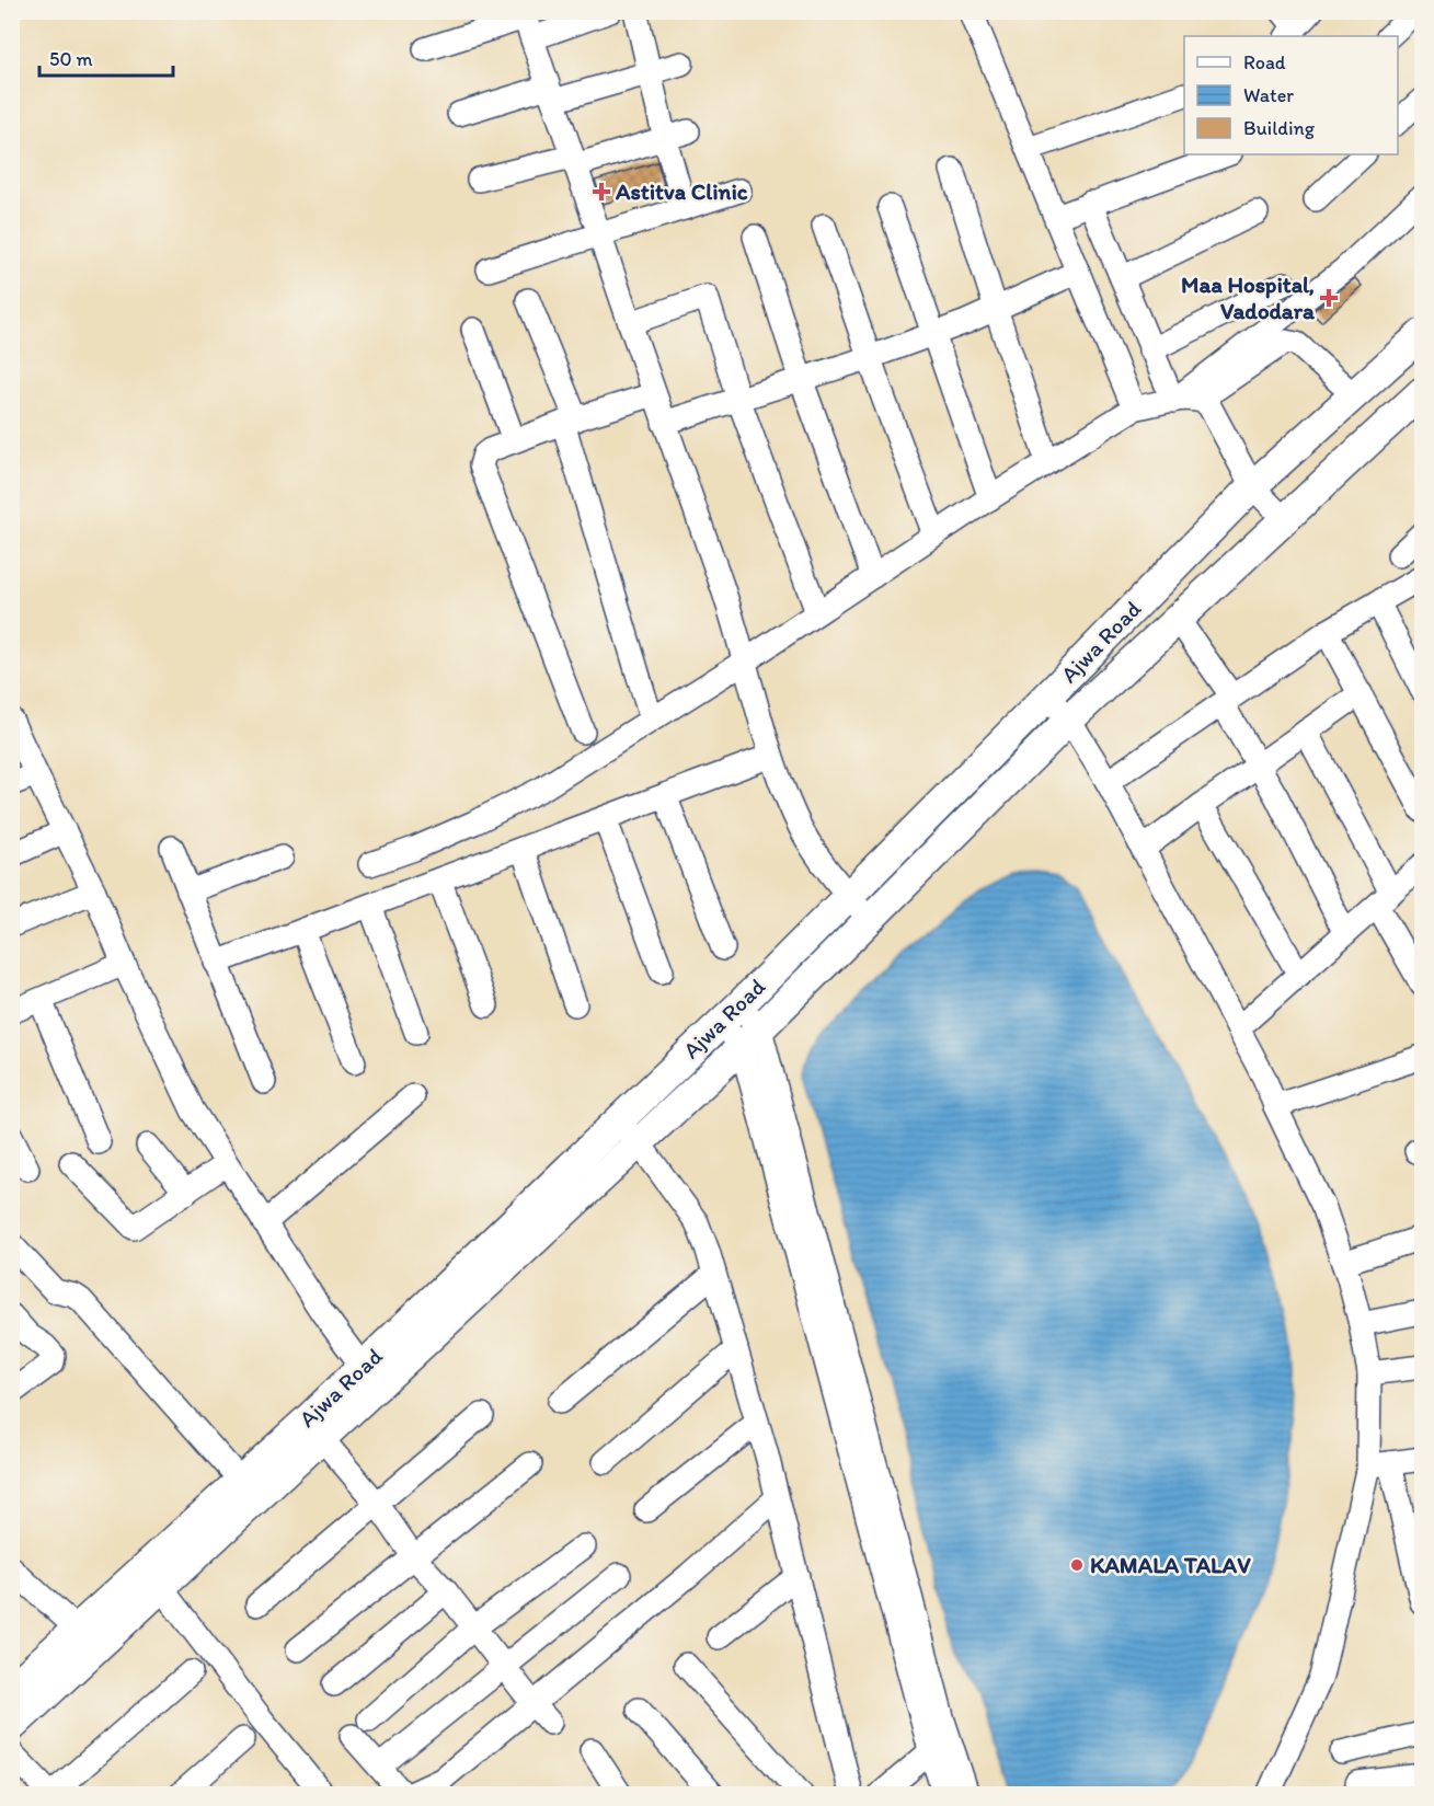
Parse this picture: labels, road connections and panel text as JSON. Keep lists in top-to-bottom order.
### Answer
{
  "streets": {
    "main road": ["Ajwa Road"]
  },
  "places": {
    "health": ["Astitva Clinic", "Maa Hospital, Vadodara"],
    "other": ["KAMALA TALAV"]
  },
  "legend": ["Road", "Water", "Building"],
  "scale_bar": "50 m"
}
